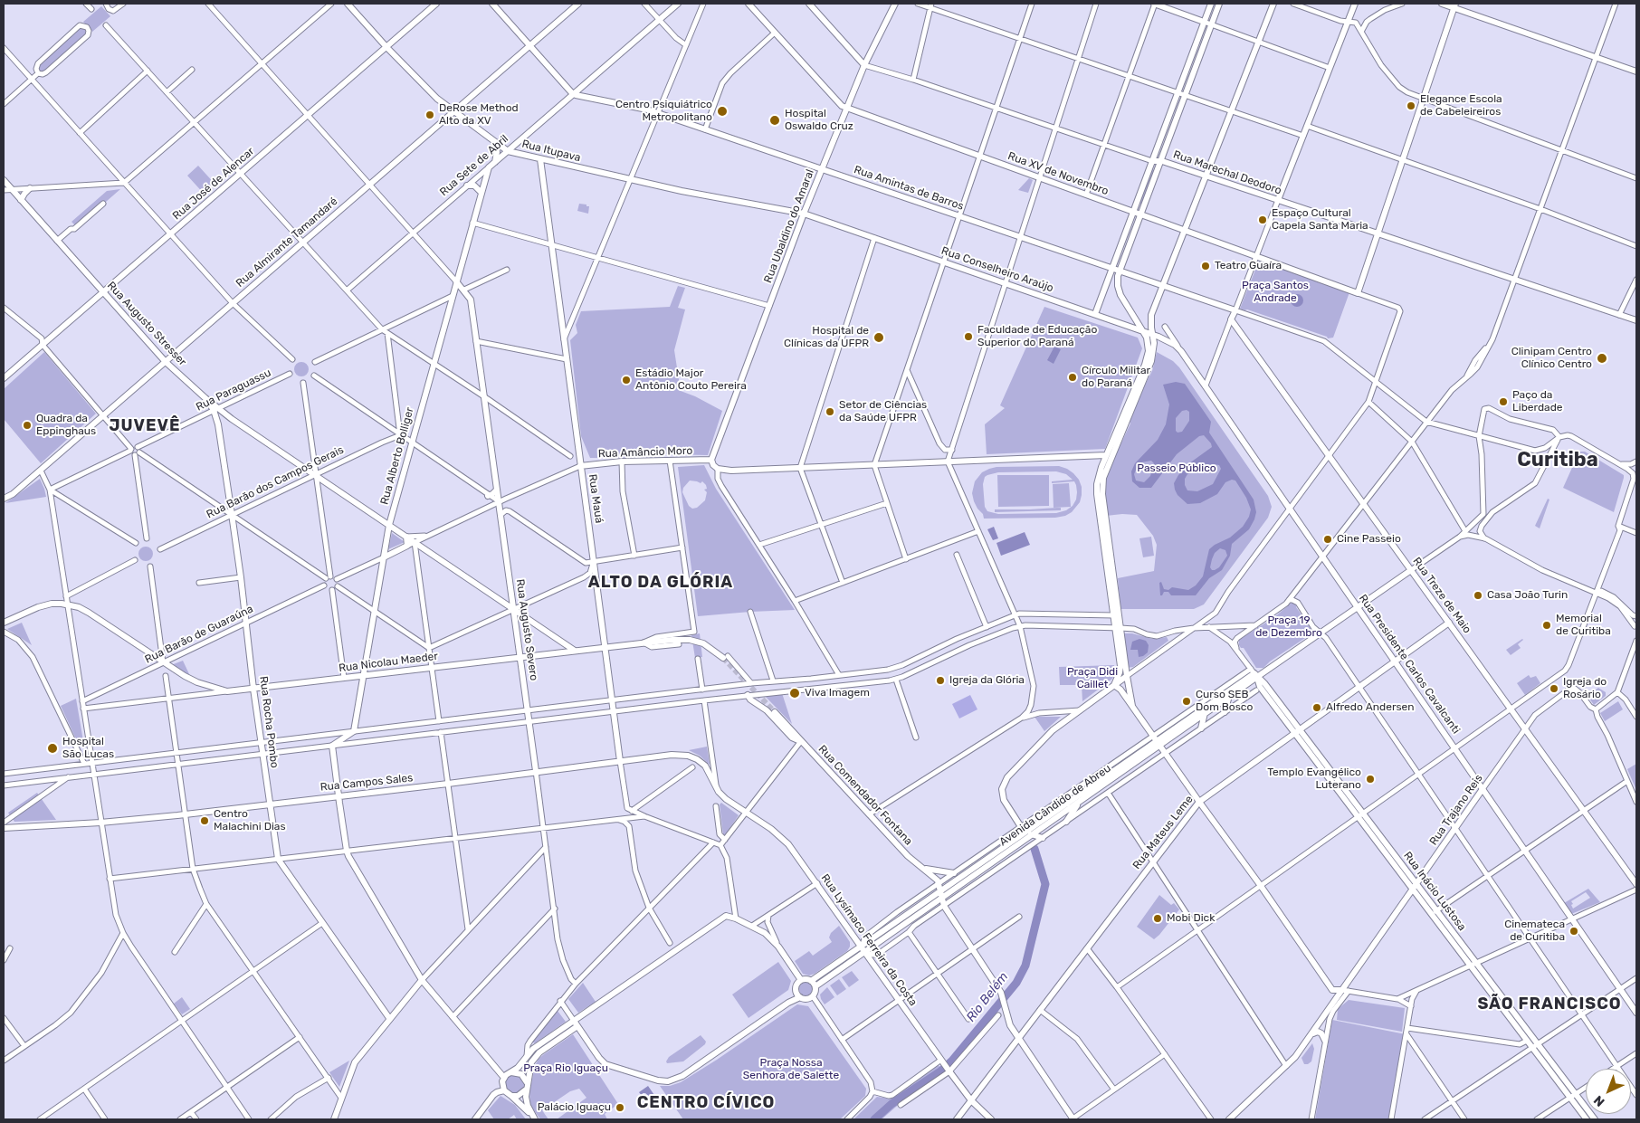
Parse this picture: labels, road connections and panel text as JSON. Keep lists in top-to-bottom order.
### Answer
{
  "streets": {
    "main road": [
      "Rua Itupava",
      "Rua Sete de Abril",
      "Rua Marechal Deodoro",
      "Rua XV de Novembro",
      "Rua José de Alencar",
      "Rua Amintas de Barros",
      "Rua Ubaldino do Amaral",
      "Rua Almirante Tamandaré",
      "Rua Conselheiro Araújo",
      "Rua Augusto Stresser",
      "Rua Amâncio Moro",
      "Rua Alberto Bolliger",
      "Rua Mauá",
      "Rua Treze de Maio",
      "Rua Augusto Severo",
      "Rua Nicolau Maeder",
      "Rua Presidente Carlos Cavalcanti",
      "Rua Rocha Pombo",
      "Rua Campos Sales",
      "Rua Comendador Fontana",
      "Avenida Cândido de Abreu",
      "Rua Trajano Reis",
      "Rua Mateus Leme",
      "Rua Inácio Lustosa",
      "Rua Lysímaco Ferreira da Costa"
    ],
    "street": ["Rua Paraguassu", "Rua Barão dos Campos Gerais", "Rua Barão de Guaraúna"]
  },
  "crossings": [
    ["Rua Itupava", "Rua Sete de Abril"],
    ["Rua Itupava", "Rua José de Alencar"],
    ["Rua Itupava", "Rua Ubaldino do Amaral"],
    ["Rua Itupava", "Rua Almirante Tamandaré"],
    ["Rua Itupava", "Rua Conselheiro Araújo"],
    ["Rua Itupava", "Rua Mauá"],
    ["Rua Sete de Abril", "Rua Amintas de Barros"],
    ["Rua Sete de Abril", "Rua Alberto Bolliger"],
    ["Rua Marechal Deodoro", "Rua Ubaldino do Amaral"],
    ["Rua XV de Novembro", "Rua Ubaldino do Amaral"],
    ["Rua José de Alencar", "Rua Augusto Stresser"],
    ["Rua Amintas de Barros", "Rua Ubaldino do Amaral"],
    ["Rua Ubaldino do Amaral", "Rua Conselheiro Araújo"],
    ["Rua Ubaldino do Amaral", "Rua Amâncio Moro"],
    ["Rua Almirante Tamandaré", "Rua Augusto Stresser"],
    ["Rua Augusto Stresser", "Rua Rocha Pombo"],
    ["Rua Paraguassu", "Rua Rocha Pombo"],
    ["Rua Amâncio Moro", "Rua Mauá"],
    ["Rua Alberto Bolliger", "Rua Augusto Severo"],
    ["Rua Alberto Bolliger", "Rua Nicolau Maeder"],
    ["Rua Barão dos Campos Gerais", "Rua Rocha Pombo"],
    ["Rua Mauá", "Rua Nicolau Maeder"],
    ["Rua Mauá", "Rua Campos Sales"],
    ["Rua Treze de Maio", "Rua Trajano Reis"],
    ["Rua Treze de Maio", "Rua Mateus Leme"],
    ["Rua Augusto Severo", "Rua Nicolau Maeder"],
    ["Rua Augusto Severo", "Rua Campos Sales"],
    ["Rua Barão de Guaraúna", "Rua Rocha Pombo"],
    ["Rua Nicolau Maeder", "Rua Rocha Pombo"],
    ["Rua Presidente Carlos Cavalcanti", "Rua Trajano Reis"],
    ["Rua Presidente Carlos Cavalcanti", "Rua Mateus Leme"],
    ["Rua Rocha Pombo", "Rua Campos Sales"],
    ["Rua Campos Sales", "Rua Lysímaco Ferreira da Costa"],
    ["Rua Comendador Fontana", "Avenida Cândido de Abreu"],
    ["Avenida Cândido de Abreu", "Rua Inácio Lustosa"],
    ["Avenida Cândido de Abreu", "Rua Lysímaco Ferreira da Costa"],
    ["Rua Trajano Reis", "Rua Inácio Lustosa"],
    ["Rua Mateus Leme", "Rua Inácio Lustosa"],
    ["Rua Mateus Leme", "Rua Lysímaco Ferreira da Costa"]
  ],
  "districts": [
    "JUVEVÊ",
    "Curitiba",
    "ALTO DA GLÓRIA",
    "SÃO FRANCISCO",
    "CENTRO CÍVICO"
  ],
  "water": ["Rio Belém"],
  "parks": [
    "Praça Santos Andrade",
    "Passeio Público",
    "Praça 19 de Dezembro",
    "Praça Didi Caillet",
    "Praça Nossa Senhora de Salette",
    "Praça Rio Iguaçu"
  ],
  "places": [
    "Elegance Escola de Cabeleireiros",
    "Centro Psiquiátrico Metropolitano",
    "DeRose Method Alto da XV",
    "Hospital Oswaldo Cruz",
    "Espaço Cultural Capela Santa Maria",
    "Teatro Guaíra",
    "Faculdade de Educação Superior do Paraná",
    "Hospital de Clínicas da UFPR",
    "Clinipam Centro Clínico Centro",
    "Círculo Militar do Paraná",
    "Estádio Major Antônio Couto Pereira",
    "Paço da Liberdade",
    "Setor de Ciências da Saúde UFPR",
    "Quadra da Eppinghaus",
    "Cine Passeio",
    "Casa João Turin",
    "Memorial de Curitiba",
    "Igreja da Glória",
    "Igreja do Rosário",
    "Viva Imagem",
    "Curso SEB Dom Bosco",
    "Alfredo Andersen",
    "Hospital São Lucas",
    "Templo Evangélico Luterano",
    "Centro Malachini Dias",
    "Mobi Dick",
    "Cinemateca de Curitiba",
    "Palácio Iguaçu"
  ],
  "north": "bottom left"
}
